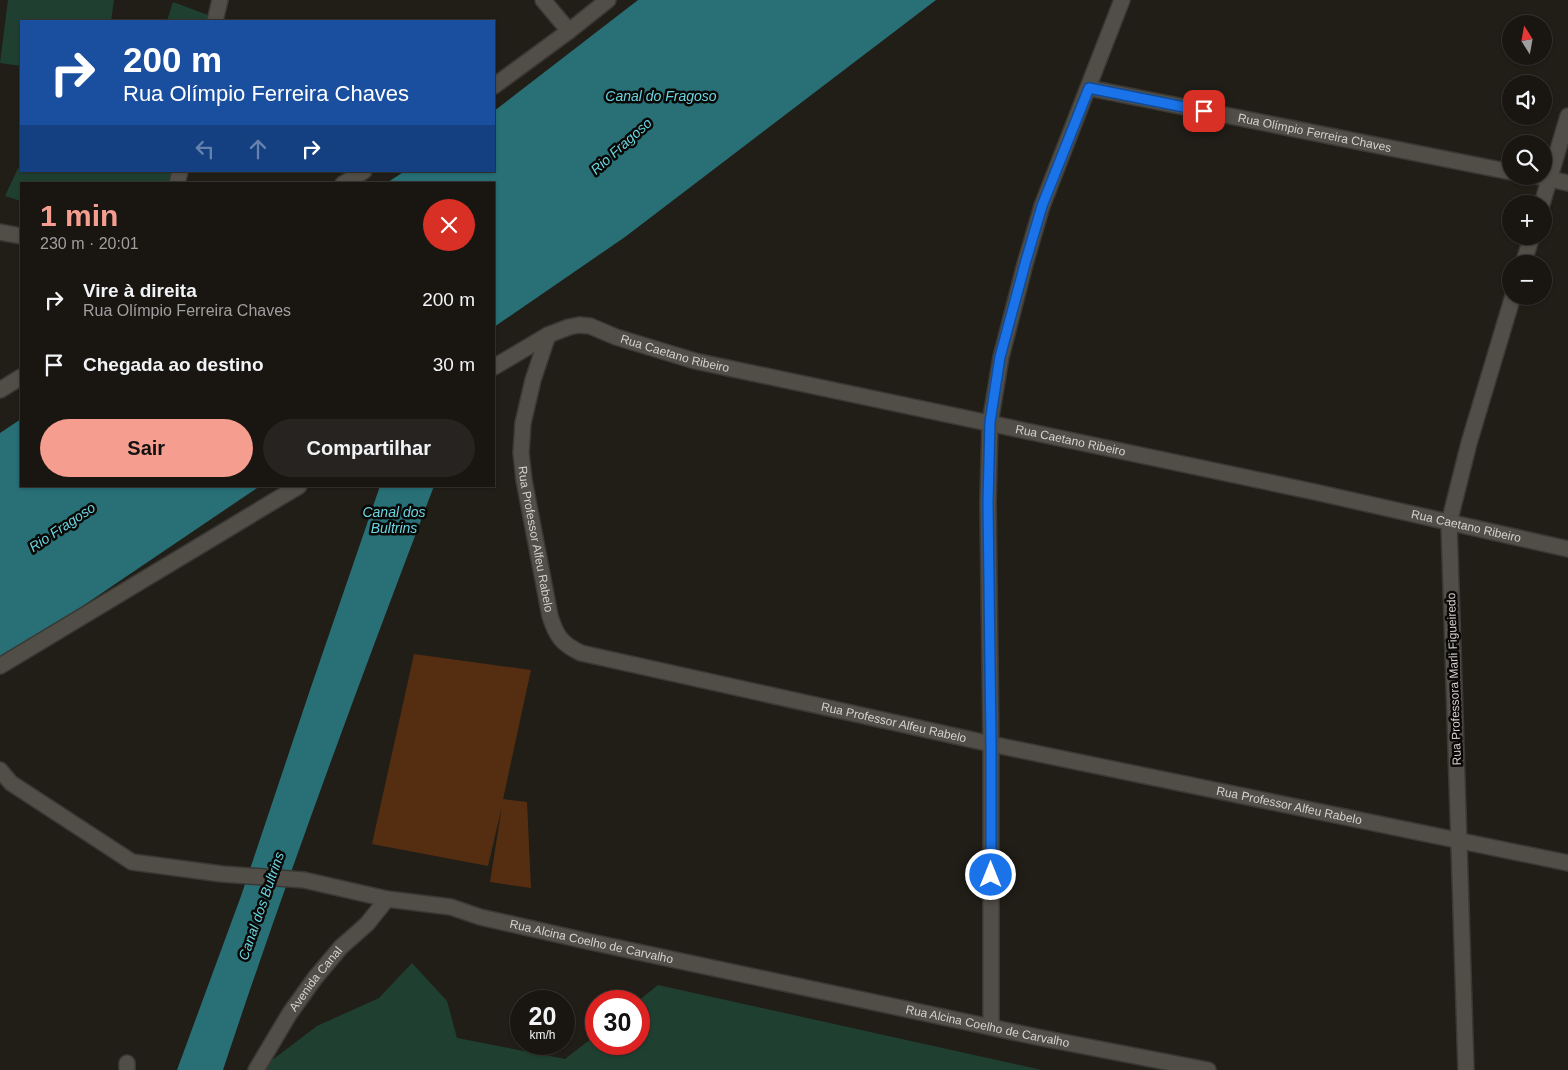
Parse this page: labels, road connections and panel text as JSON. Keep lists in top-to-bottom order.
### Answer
{
  "streets": {
    "street": [
      "Rua Olímpio Ferreira Chaves",
      "Rua Caetano Ribeiro",
      "Rua Professor Alfeu Rabelo",
      "Rua Professora Marli Figueiredo",
      "Rua Alcina Coelho de Carvalho",
      "Avenida Canal"
    ]
  },
  "crossings": [
    ["Rua Caetano Ribeiro", "Rua Professor Alfeu Rabelo"],
    ["Rua Caetano Ribeiro", "Rua Professora Marli Figueiredo"],
    ["Rua Professor Alfeu Rabelo", "Rua Professora Marli Figueiredo"],
    ["Rua Alcina Coelho de Carvalho", "Avenida Canal"]
  ],
  "water": ["Canal do Fragoso", "Rio Fragoso", "Canal dos Bultrins"],
  "north": "top",
  "page": {
    "map_buttons": ["+", "−"],
    "turn": ["200 m", "Rua Olímpio Ferreira Chaves"],
    "heading": ["1 min", "230 m · 20:01"],
    "list": [
      {
        "name": "Vire à direita",
        "note": "Rua Olímpio Ferreira Chaves",
        "value": "200 m"
      },
      {
        "name": "Chegada ao destino",
        "value": "30 m"
      }
    ],
    "buttons": ["Sair", "Compartilhar"],
    "speed": "20 km/h",
    "limit": "30"
  }
}
